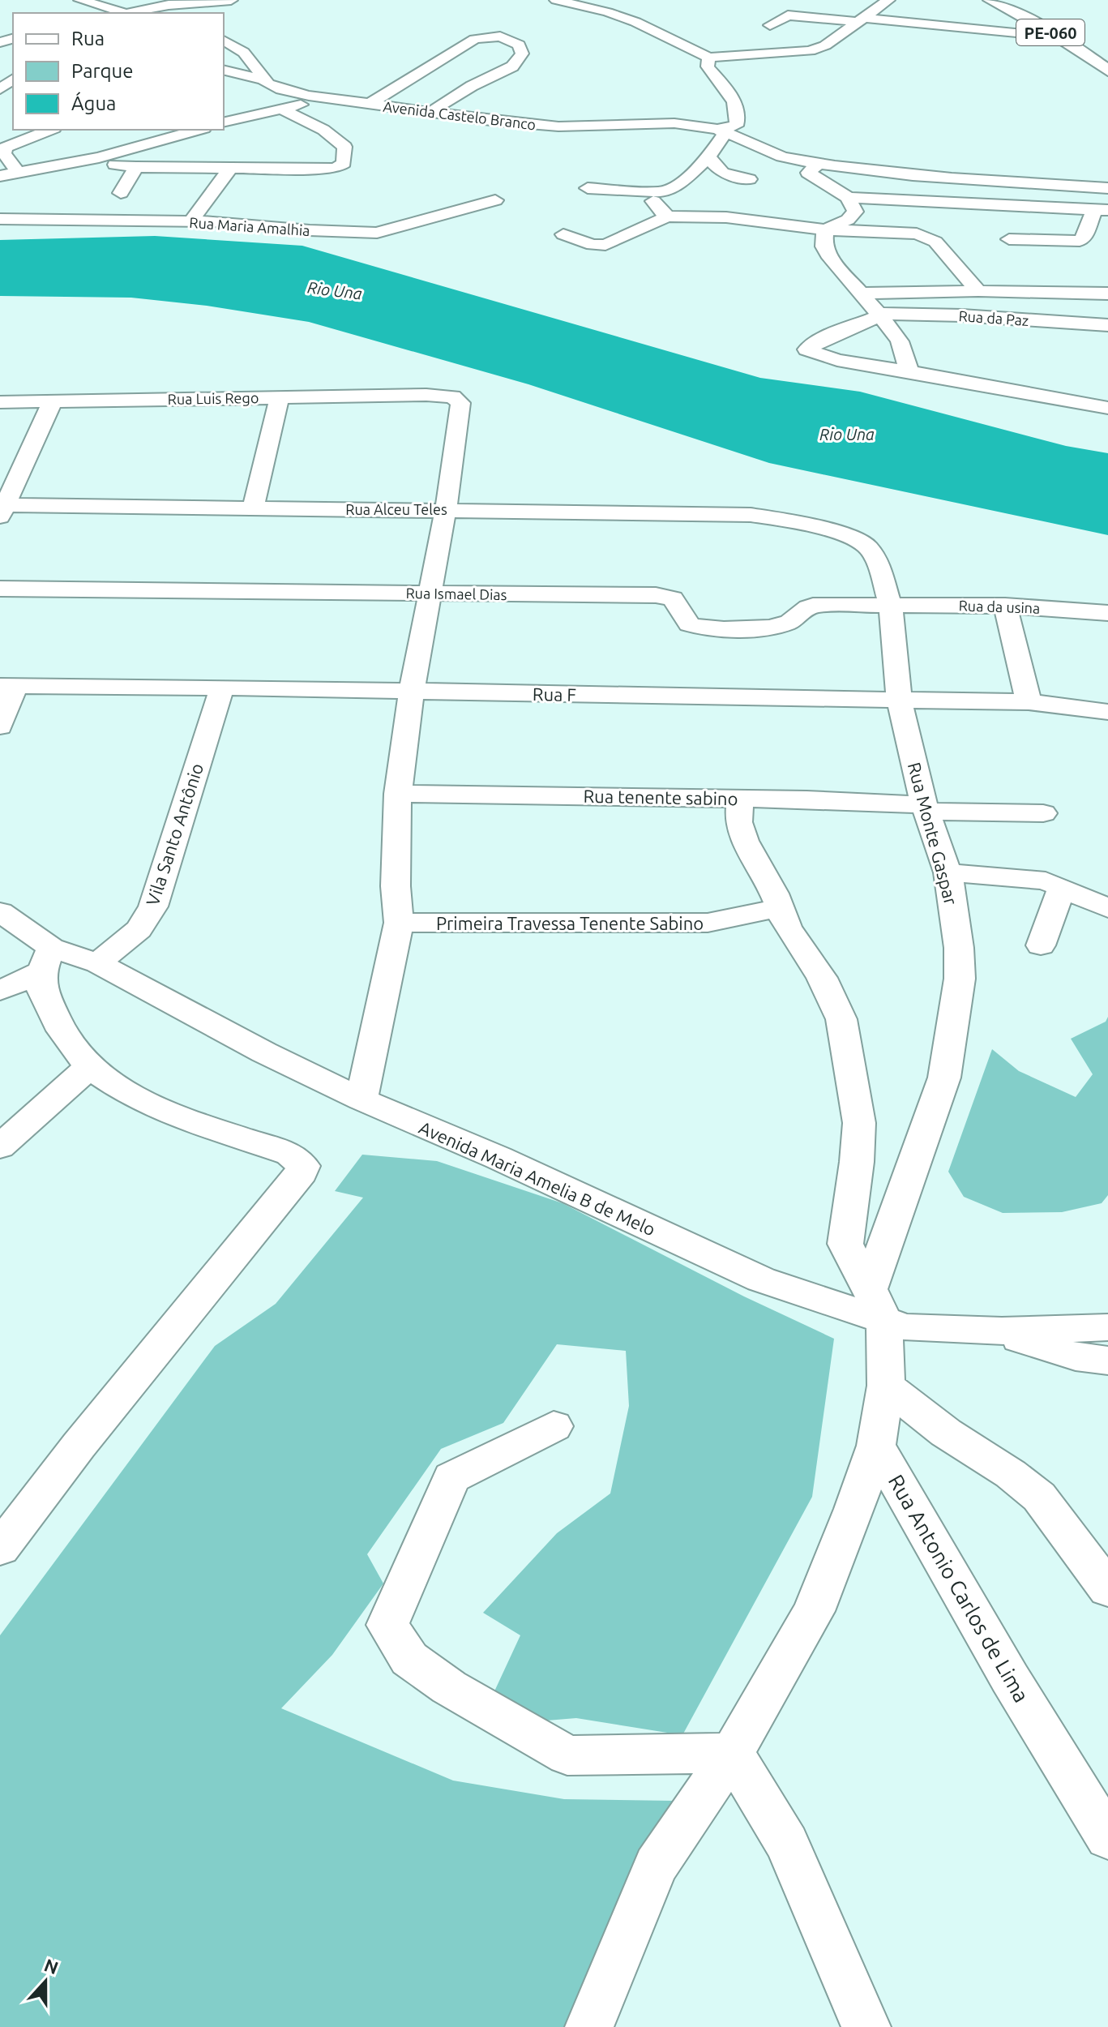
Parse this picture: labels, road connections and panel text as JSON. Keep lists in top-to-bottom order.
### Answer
{
  "streets": {
    "main road": ["PE-060"],
    "street": [
      "Avenida Castelo Branco",
      "Rua Maria Amalhia",
      "Rua da Paz",
      "Rua Luis Rego",
      "Rua Alceu Teles",
      "Rua Ismael Dias",
      "Rua da usina",
      "Rua F",
      "Rua tenente sabino",
      "Rua Monte Gaspar",
      "Vila Santo Antônio",
      "Primeira Travessa Tenente Sabino",
      "Avenida Maria Amelia B de Melo",
      "Rua Antonio Carlos de Lima"
    ]
  },
  "crossings": [
    ["Rua Luis Rego", "Rua Alceu Teles"],
    ["Rua Alceu Teles", "Rua Ismael Dias"],
    ["Rua Alceu Teles", "Rua da usina"],
    ["Rua Alceu Teles", "Rua Monte Gaspar"],
    ["Rua Ismael Dias", "Rua da usina"],
    ["Rua Ismael Dias", "Rua Monte Gaspar"],
    ["Rua da usina", "Rua Monte Gaspar"],
    ["Rua F", "Rua Monte Gaspar"],
    ["Rua F", "Vila Santo Antônio"],
    ["Rua tenente sabino", "Rua Monte Gaspar"],
    ["Rua tenente sabino", "Primeira Travessa Tenente Sabino"],
    ["Rua tenente sabino", "Avenida Maria Amelia B de Melo"],
    ["Rua Monte Gaspar", "Avenida Maria Amelia B de Melo"],
    ["Vila Santo Antônio", "Avenida Maria Amelia B de Melo"]
  ],
  "water": ["Rio Una"],
  "legend": ["Rua", "Parque", "Água"],
  "north": "top"
}
